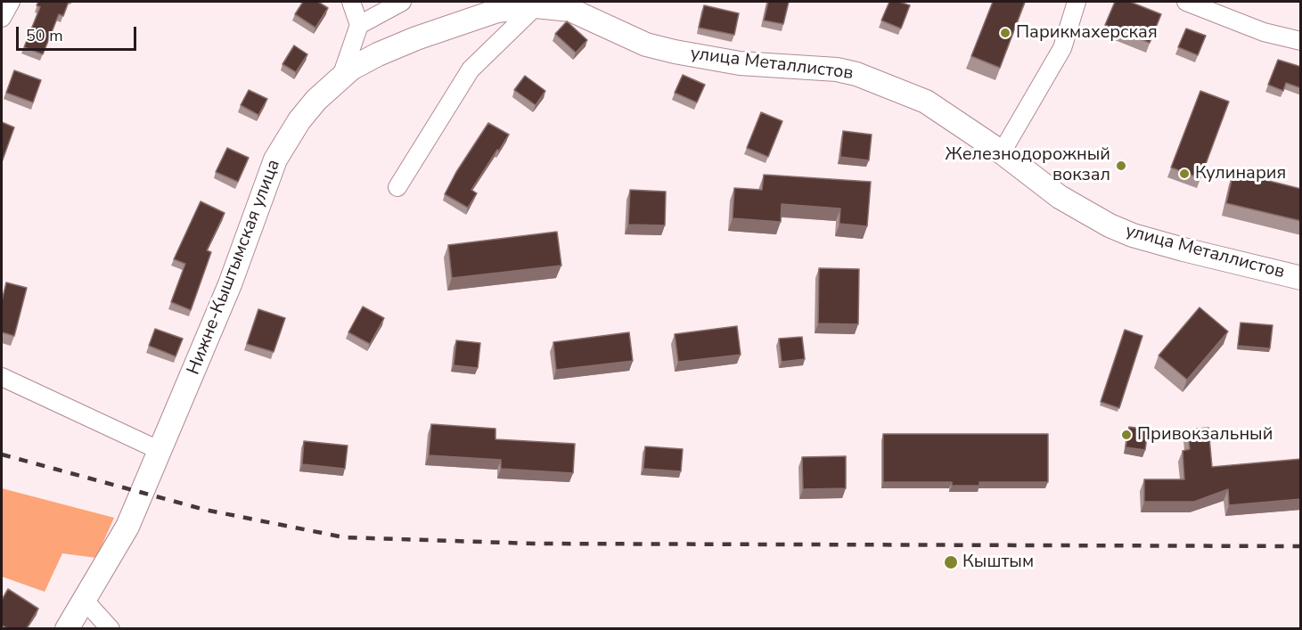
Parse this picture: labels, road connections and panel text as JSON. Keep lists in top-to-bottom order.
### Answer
{
  "streets": {
    "main road": ["улица Металлистов", "Нижне-Кыштымская улица"]
  },
  "crossings": [
    ["улица Металлистов", "Нижне-Кыштымская улица"]
  ],
  "places": [
    "Парикмахерская",
    "Железнодорожный вокзал",
    "Кулинария",
    "Привокзальный",
    "Кыштым"
  ],
  "scale_bar": "50 m"
}
